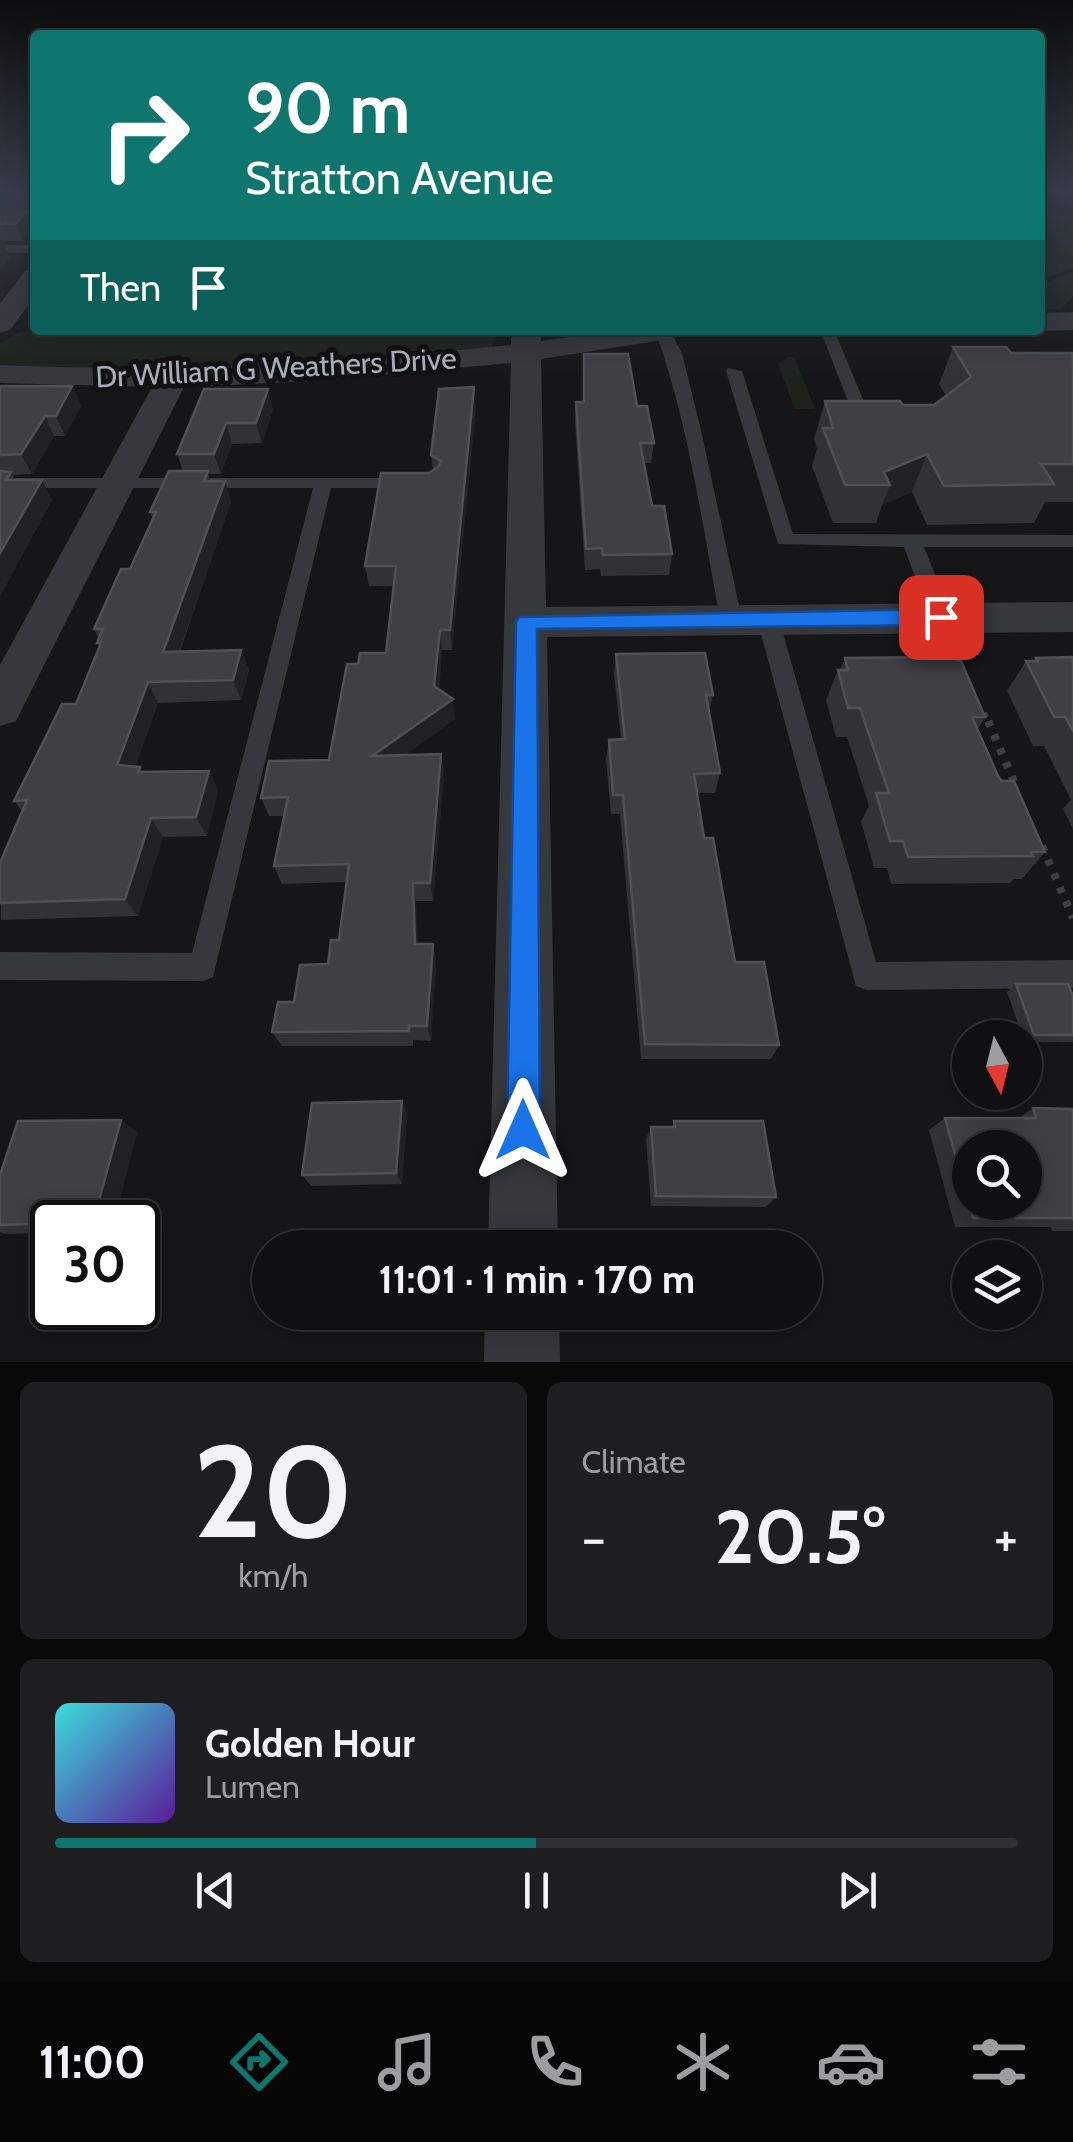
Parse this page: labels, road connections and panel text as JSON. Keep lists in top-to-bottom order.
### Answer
{
  "streets": {
    "street": ["Dr William G Weathers Drive"]
  },
  "north": "bottom",
  "page": {
    "turn": ["90 m", "Stratton Avenue"],
    "then": "Then",
    "limit": "30",
    "trip": "11:01 · 1 min · 170 m",
    "tile": [
      ["20", "km/h"],
      "Climate"
    ],
    "heat": ["−", "20.5°", "+"],
    "song": ["Golden Hour", "Lumen"],
    "tabs": "11:00"
  }
}
